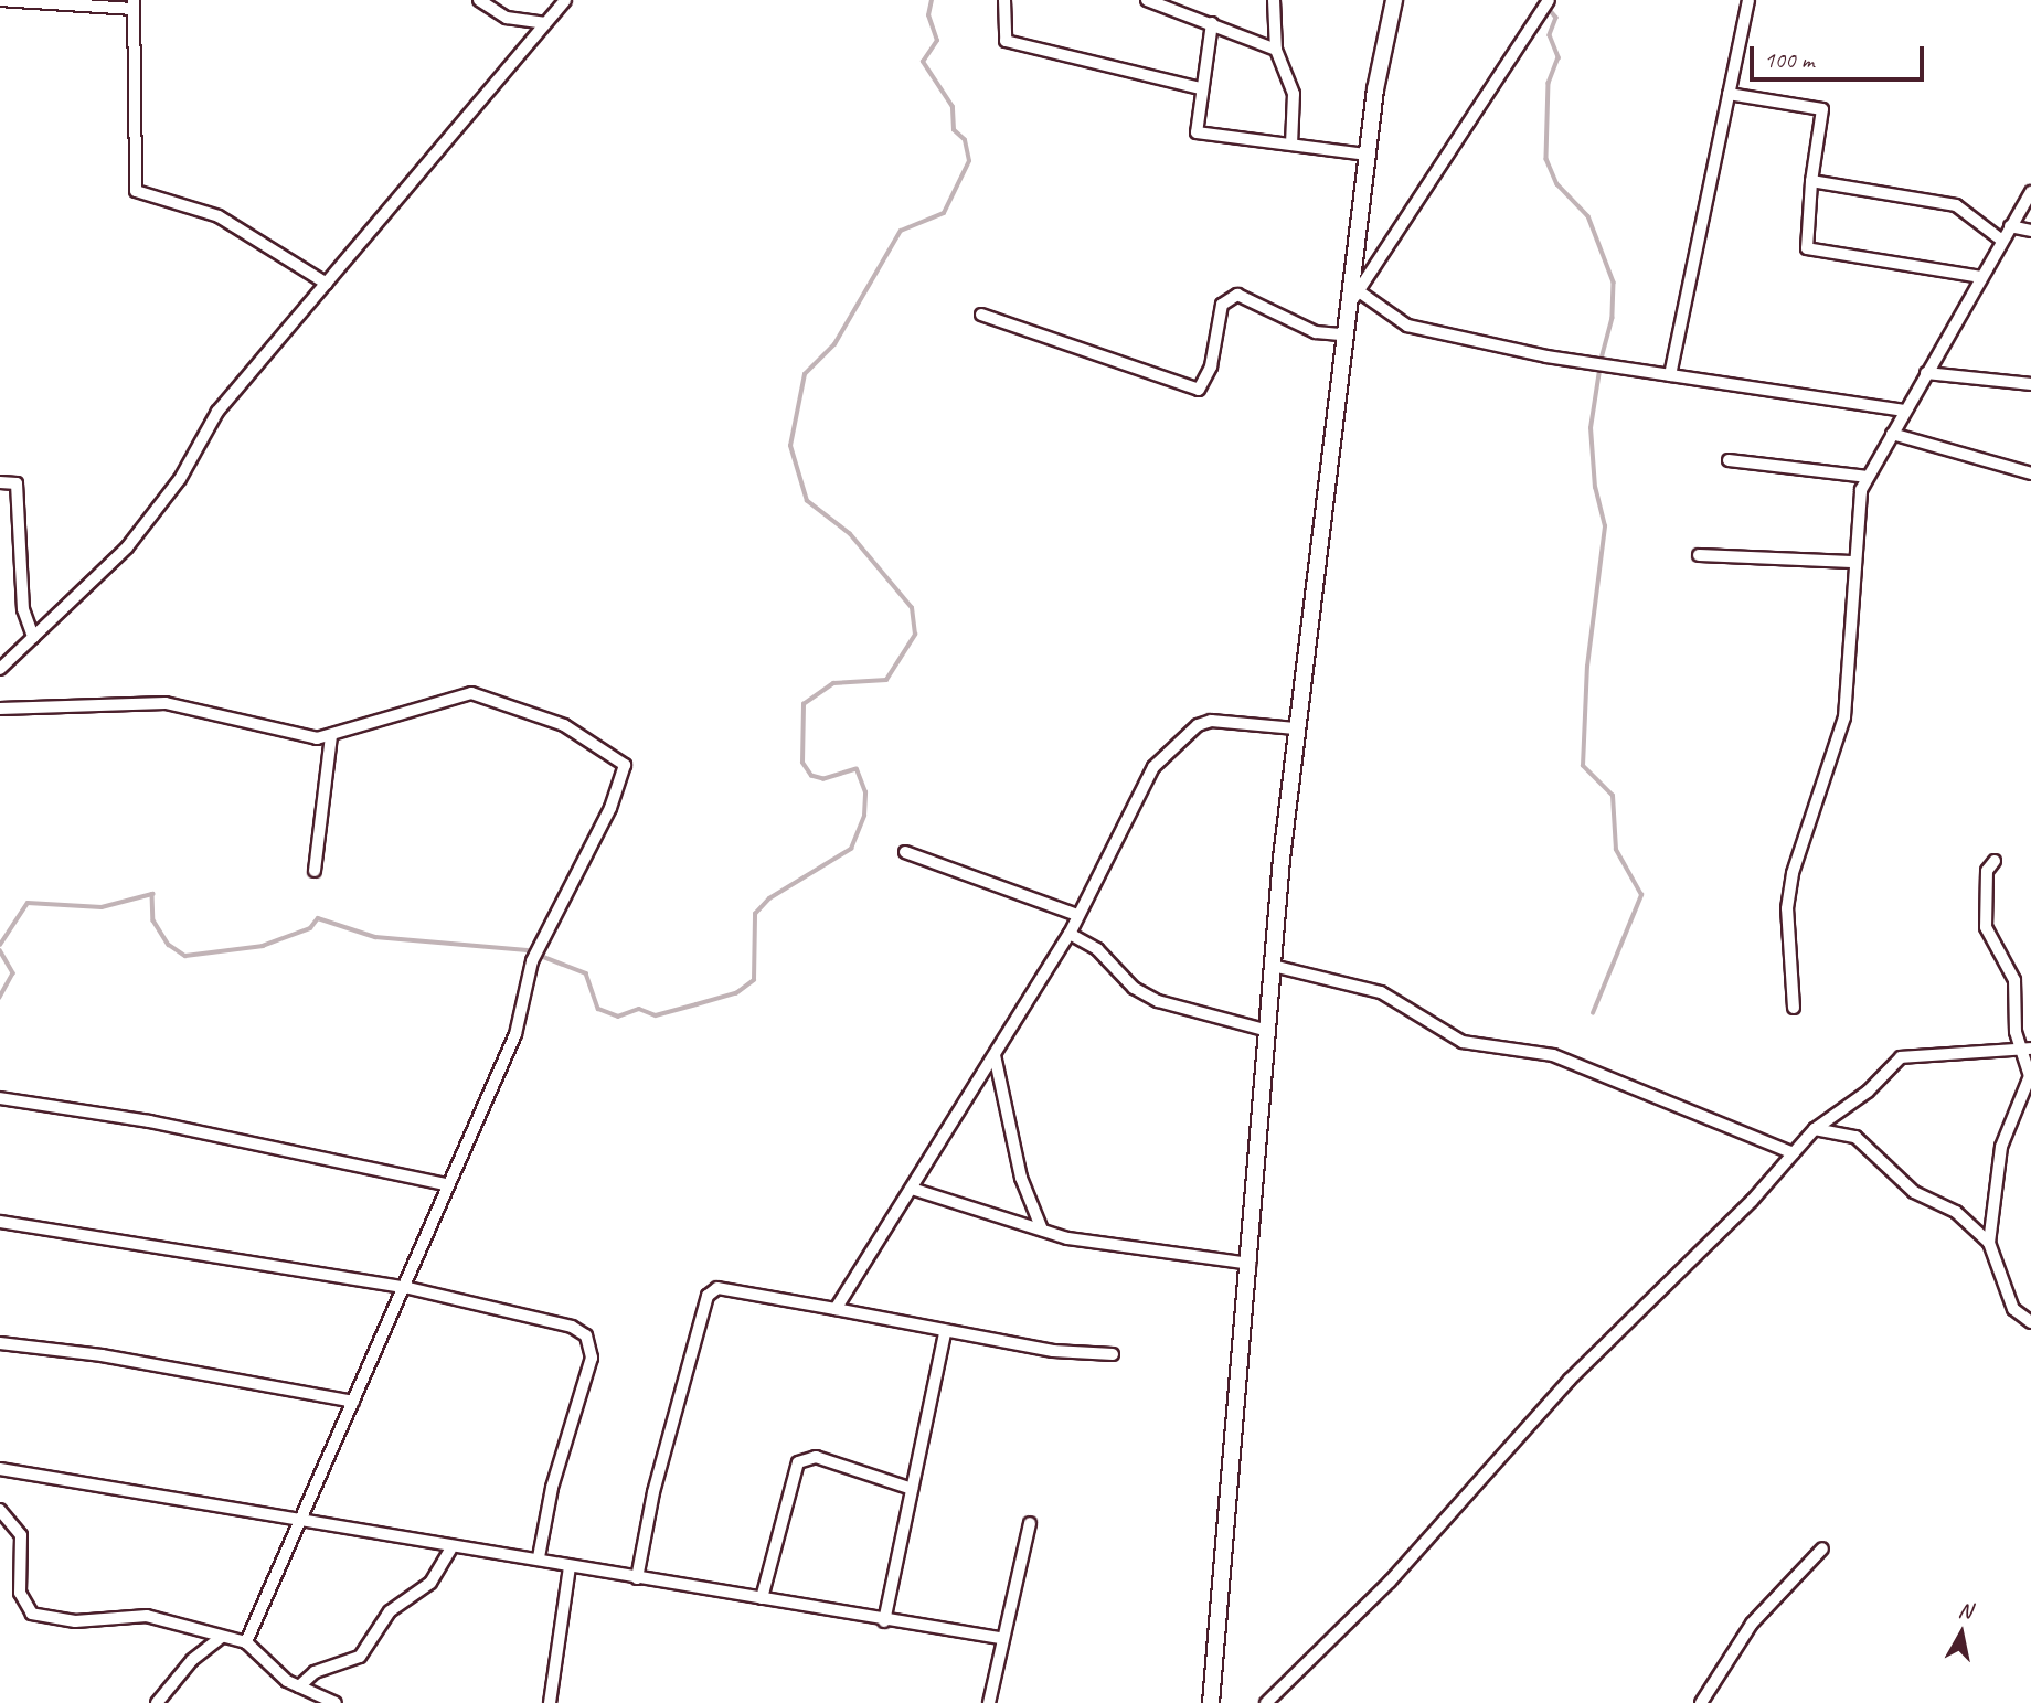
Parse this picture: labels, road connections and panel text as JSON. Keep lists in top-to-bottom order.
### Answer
{
  "scale_bar": "100 m",
  "north": "top"
}
